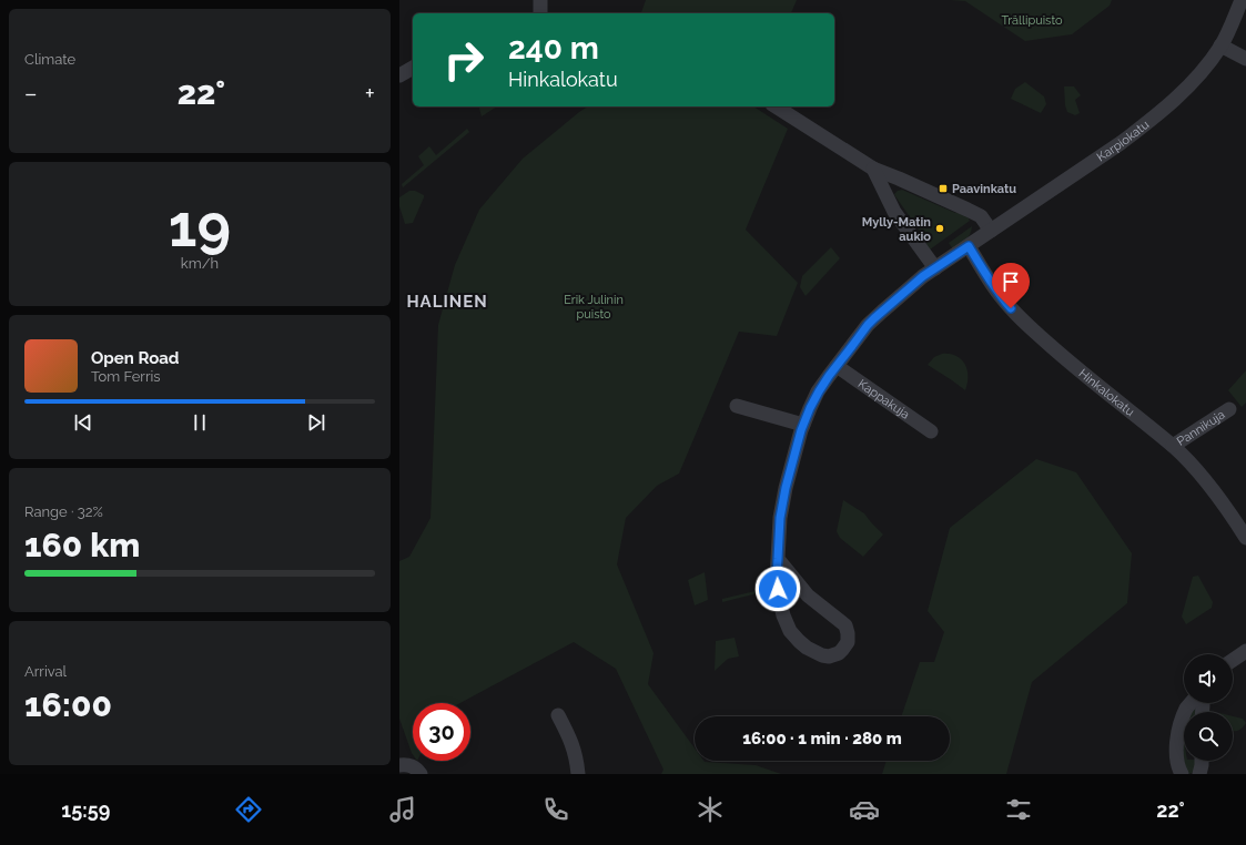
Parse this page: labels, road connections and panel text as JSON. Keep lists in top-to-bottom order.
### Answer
{
  "streets": {
    "street": [
      "Karpiokatu",
      "Hinkalokatu",
      "Kappakuja",
      "Pannikuja"
    ]
  },
  "crossings": [
    ["Karpiokatu", "Hinkalokatu"],
    ["Karpiokatu", "Kappakuja"],
    ["Hinkalokatu", "Pannikuja"]
  ],
  "districts": ["HALINEN"],
  "parks": ["Trällipuisto", "Erik Julinin puisto"],
  "places": {
    "transit": ["Paavinkatu"],
    "other": ["Mylly-Matin aukio"]
  },
  "page": {
    "tile": [
      "Climate",
      ["19", "km/h"],
      ["Range · 32%", "160 km"],
      ["Arrival", "16:00"]
    ],
    "turn": ["240 m", "Hinkalokatu"],
    "heat": ["−", "22°", "+"],
    "song": ["Open Road", "Tom Ferris"],
    "limit": "30",
    "trip": "16:00 · 1 min · 280 m",
    "tabs": ["15:59", "22°"]
  }
}
